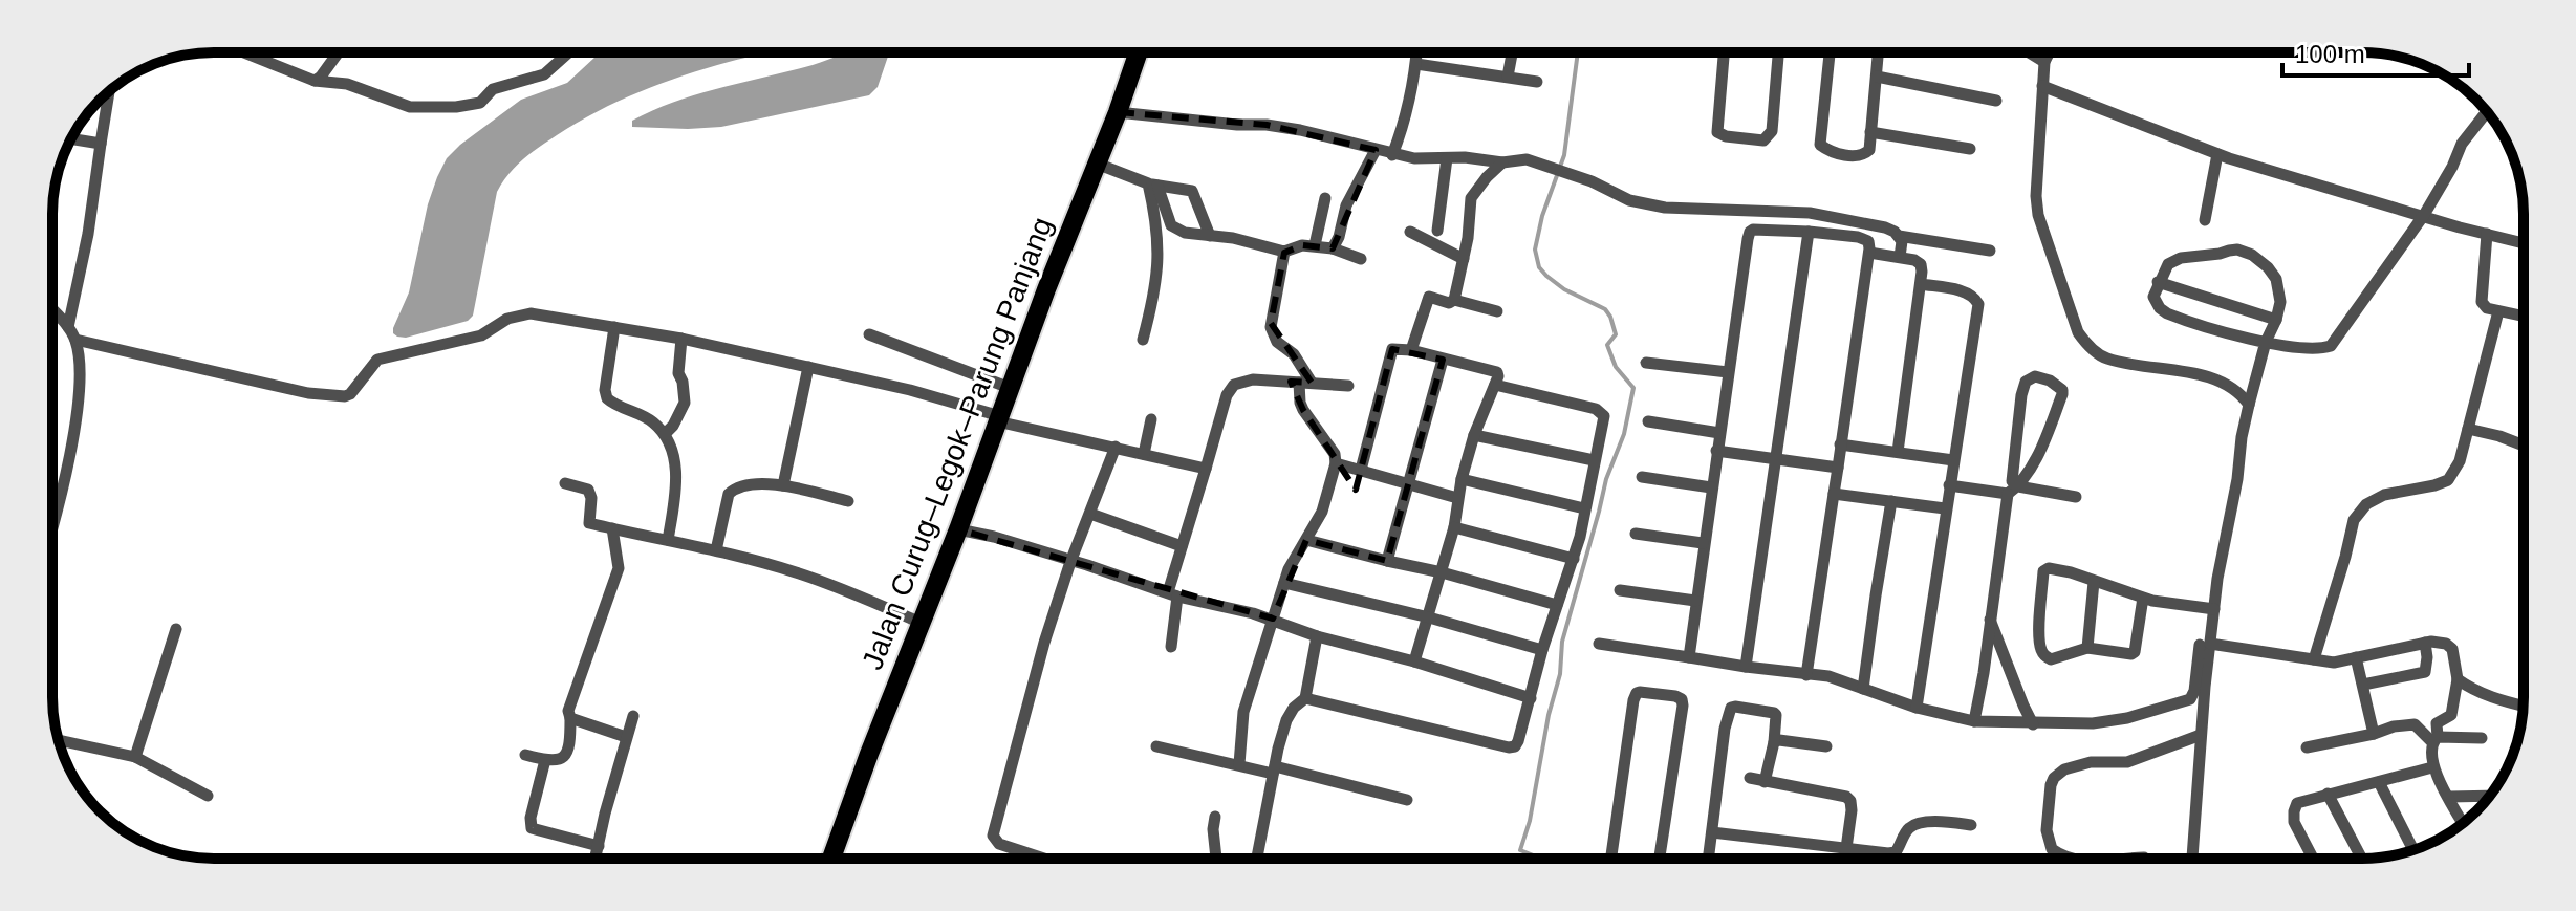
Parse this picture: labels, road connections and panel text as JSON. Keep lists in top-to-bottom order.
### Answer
{
  "streets": {
    "main road": ["Jalan Curug–Legok–Parung Panjang"]
  },
  "scale_bar": "100 m"
}
